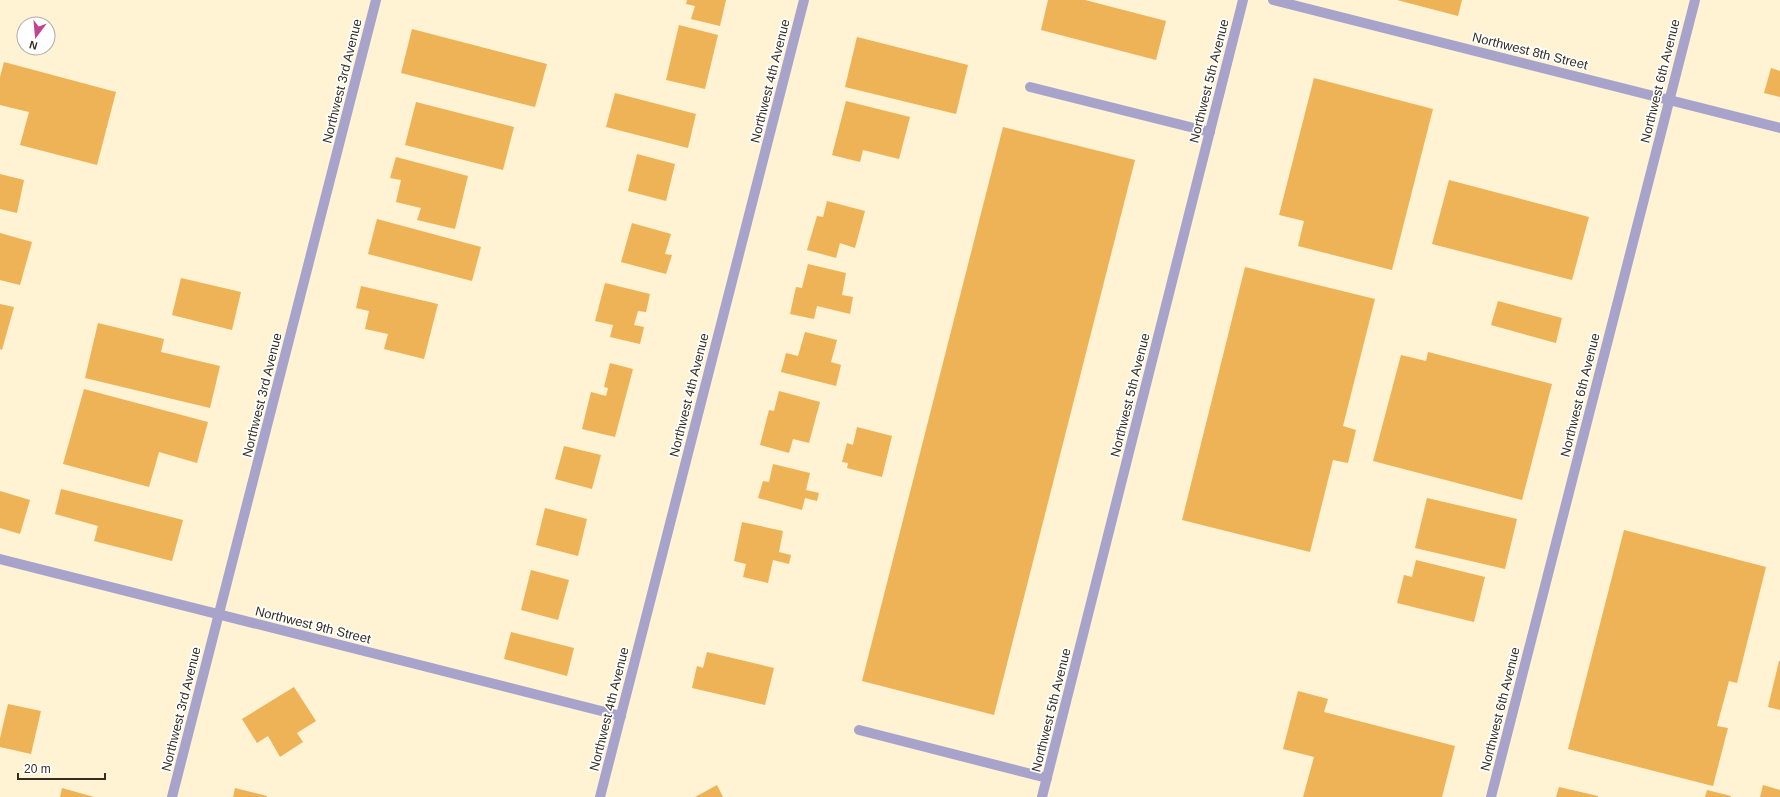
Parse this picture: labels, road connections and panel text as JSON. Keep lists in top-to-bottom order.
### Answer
{
  "streets": {
    "street": [
      "Northwest 8th Street",
      "Northwest 3rd Avenue",
      "Northwest 4th Avenue",
      "Northwest 5th Avenue",
      "Northwest 6th Avenue",
      "Northwest 9th Street"
    ]
  },
  "crossings": [
    ["Northwest 8th Street", "Northwest 6th Avenue"],
    ["Northwest 3rd Avenue", "Northwest 9th Street"],
    ["Northwest 4th Avenue", "Northwest 9th Street"]
  ],
  "scale_bar": "20 m",
  "north": "bottom"
}
